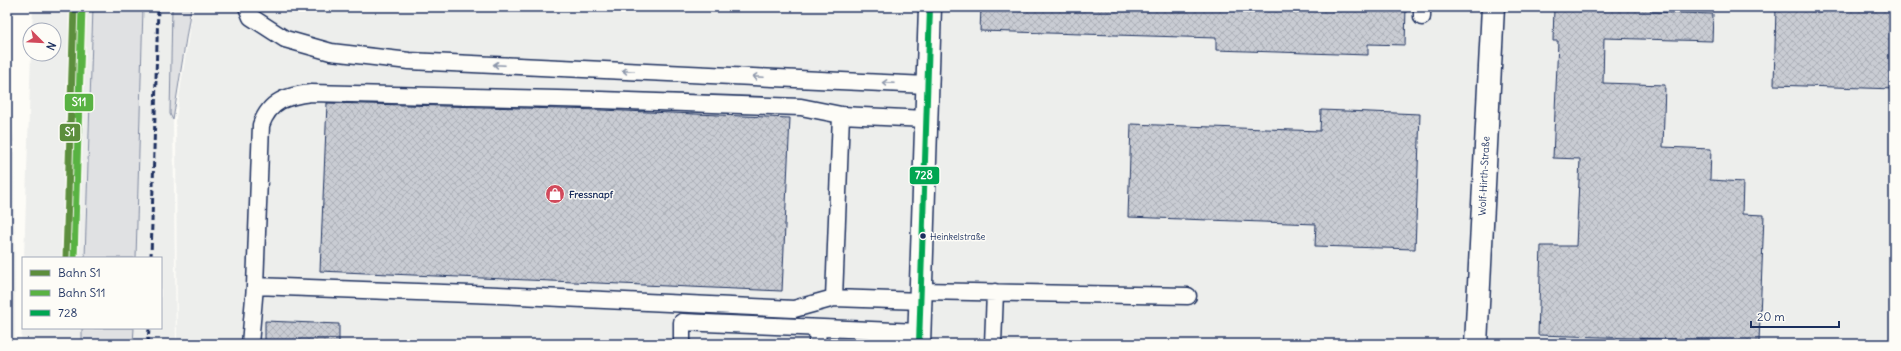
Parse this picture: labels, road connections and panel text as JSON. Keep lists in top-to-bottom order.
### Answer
{
  "streets": {
    "street": ["Wolf-Hirth-Straße"]
  },
  "places": {
    "shop": ["Fressnapf"],
    "other": ["Heinkelstraße"]
  },
  "lines": ["rail line S1", "rail line S11", "transit line 728"],
  "legend": ["Bahn S1", "Bahn S11", "728"],
  "scale_bar": "20 m",
  "north": "bottom right"
}
